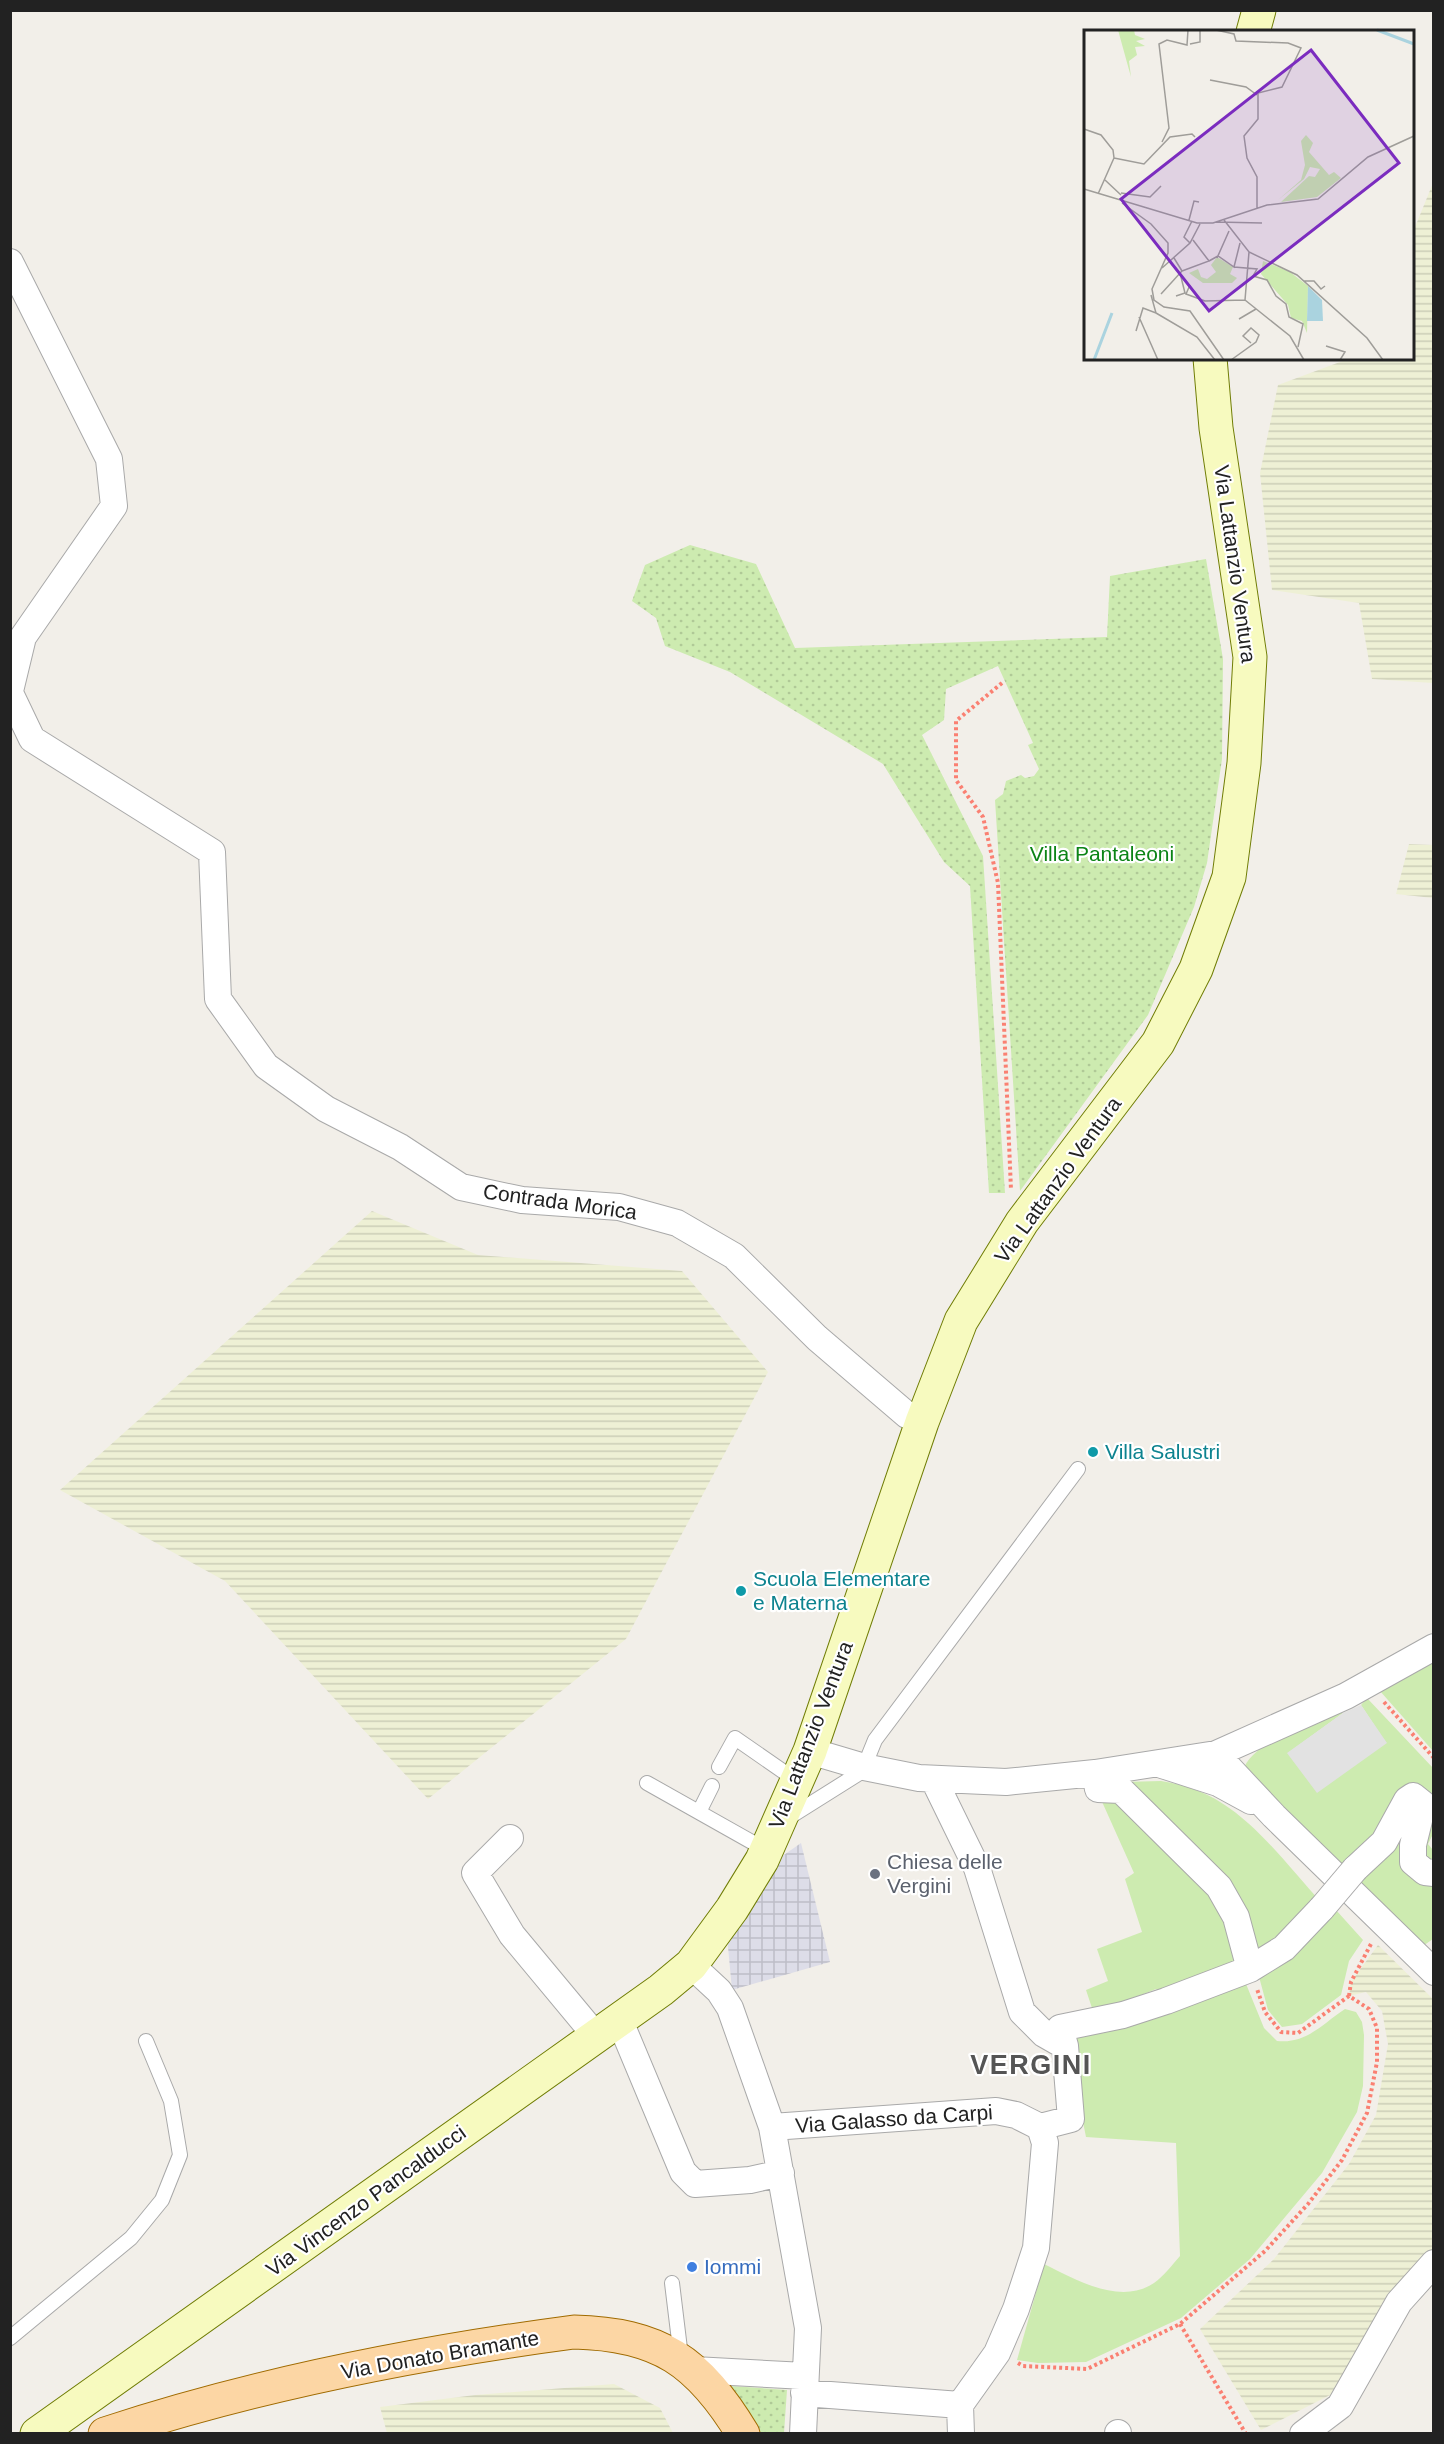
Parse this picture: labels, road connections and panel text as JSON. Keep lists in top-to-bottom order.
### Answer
{
  "streets": {
    "main road": ["Via Lattanzio Ventura", "Via Vincenzo Pancalducci", "Via Donato Bramante"],
    "street": ["Contrada Morica", "Via Galasso da Carpi"]
  },
  "crossings": [
    ["Via Lattanzio Ventura", "Contrada Morica"],
    ["Via Lattanzio Ventura", "Via Galasso da Carpi"],
    ["Via Lattanzio Ventura", "Via Vincenzo Pancalducci"],
    ["Via Galasso da Carpi", "Via Vincenzo Pancalducci"]
  ],
  "districts": ["VERGINI"],
  "parks": ["Villa Pantaleoni"],
  "places": [
    "Villa Salustri",
    "Scuola Elementare e Materna",
    "Chiesa delle Vergini",
    "Iommi"
  ]
}
